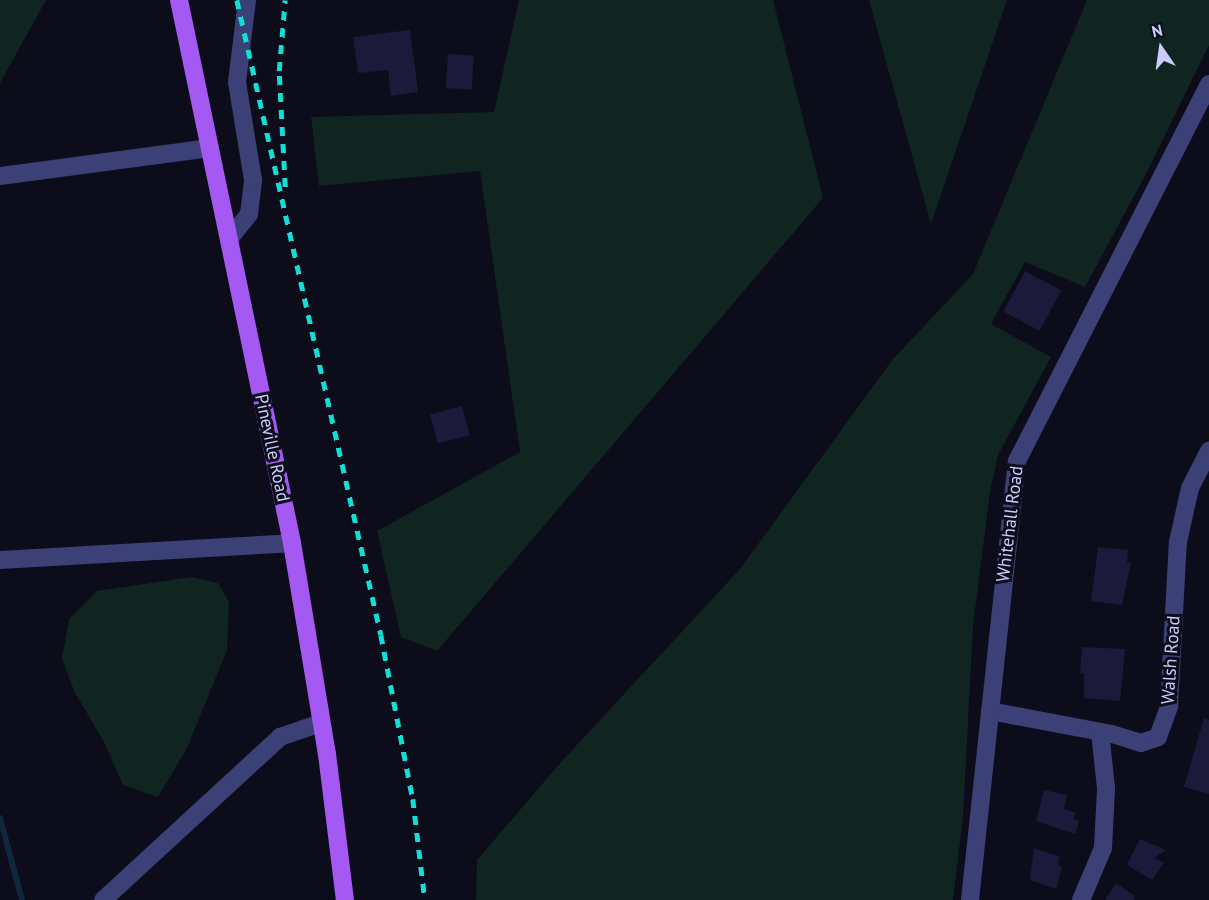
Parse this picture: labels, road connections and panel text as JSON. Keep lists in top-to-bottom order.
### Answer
{
  "streets": {
    "main road": ["Pineville Road"],
    "street": ["Whitehall Road", "Walsh Road"]
  },
  "crossings": [
    ["Whitehall Road", "Walsh Road"]
  ],
  "north": "top"
}
